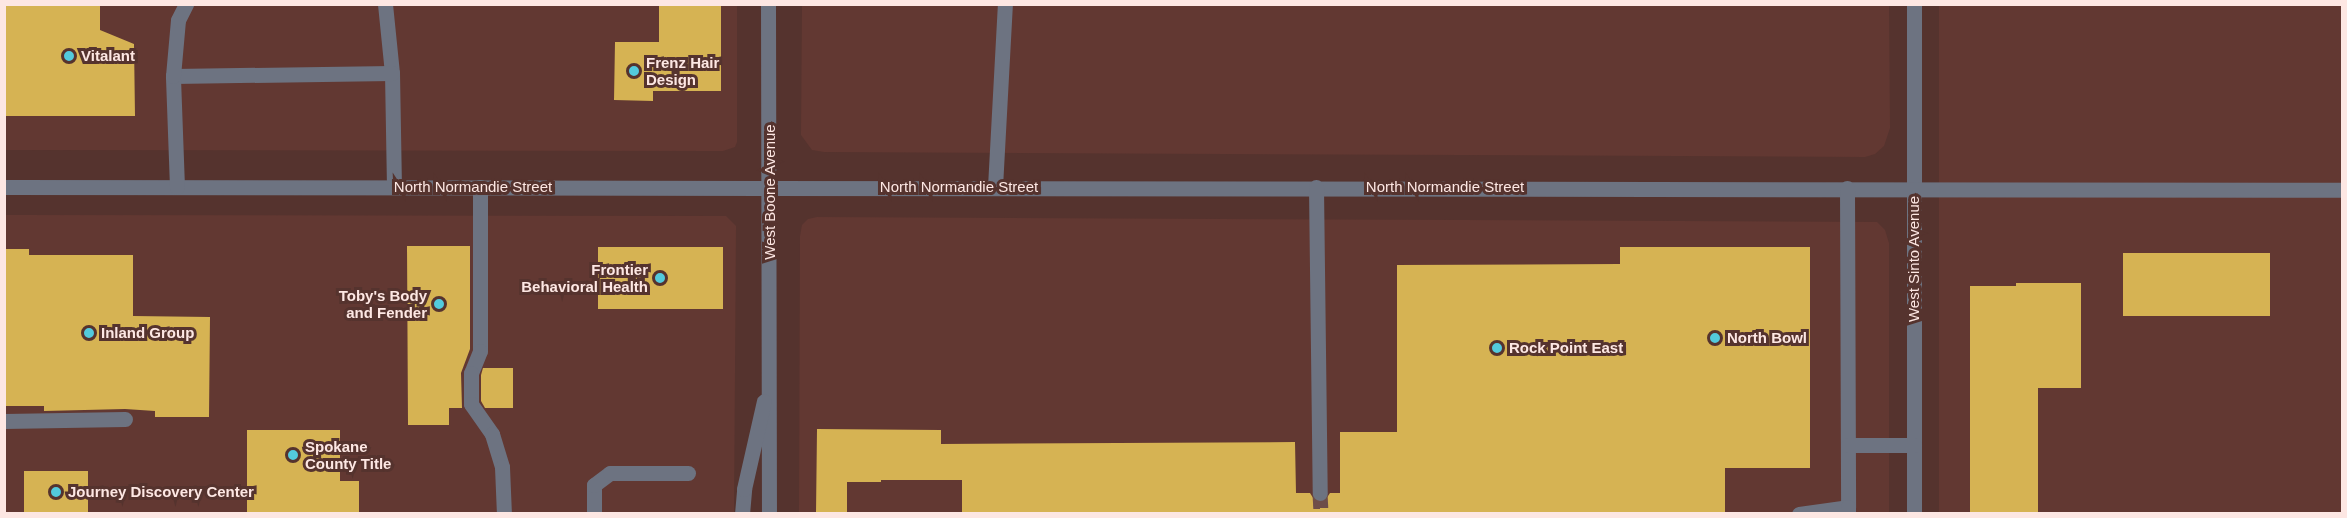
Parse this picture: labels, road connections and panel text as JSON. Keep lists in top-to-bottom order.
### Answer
{
  "streets": {
    "street": ["North Normandie Street", "West Boone Avenue", "West Sinto Avenue"]
  },
  "crossings": [
    ["North Normandie Street", "West Boone Avenue"],
    ["North Normandie Street", "West Sinto Avenue"]
  ],
  "places": [
    "Vitalant",
    "Frenz Hair Design",
    "Frontier Behavioral Health",
    "Toby's Body and Fender",
    "Inland Group",
    "North Bowl",
    "Rock Point East",
    "Spokane County Title",
    "Journey Discovery Center"
  ]
}
